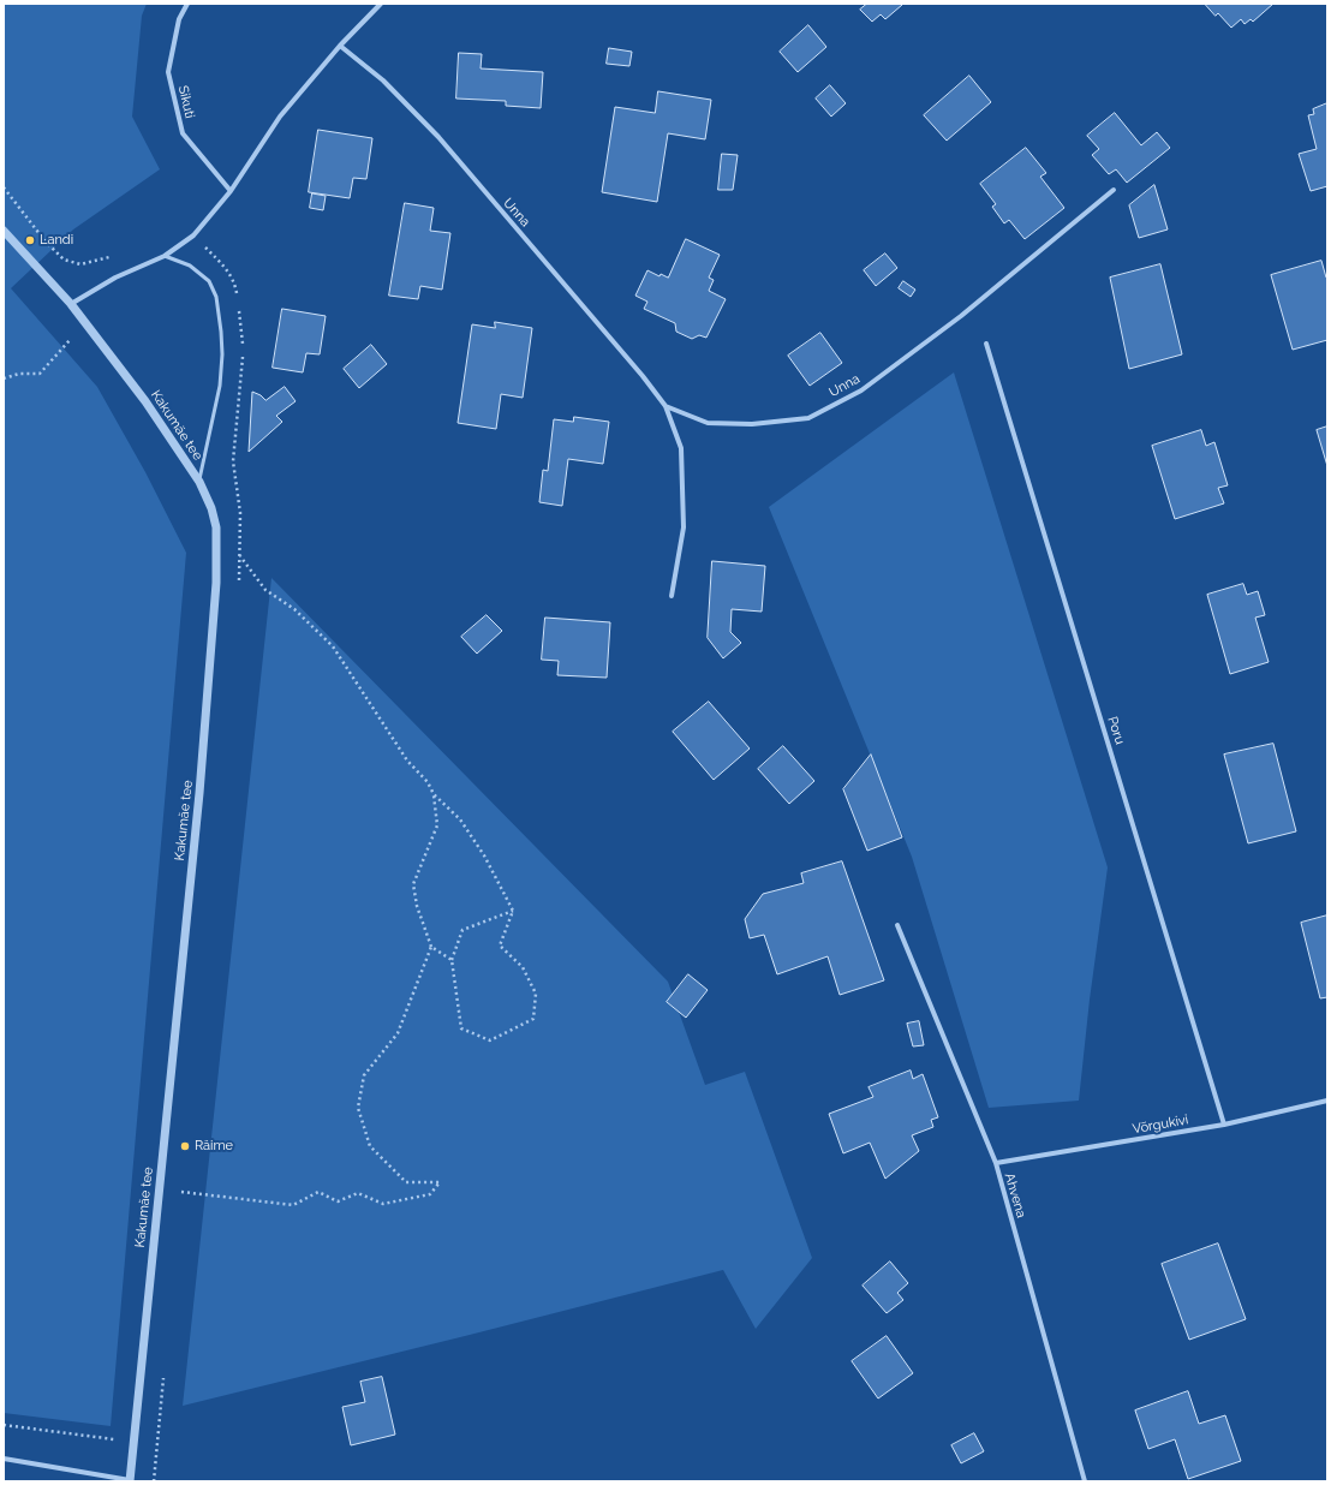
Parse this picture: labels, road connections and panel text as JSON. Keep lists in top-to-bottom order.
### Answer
{
  "streets": {
    "street": [
      "Sikuti",
      "Unna",
      "Kakumäe tee",
      "Poru",
      "Võrgukivi",
      "Ahvena"
    ]
  },
  "crossings": [
    ["Poru", "Võrgukivi"],
    ["Võrgukivi", "Ahvena"]
  ],
  "places": ["Landi", "Räime"]
}
